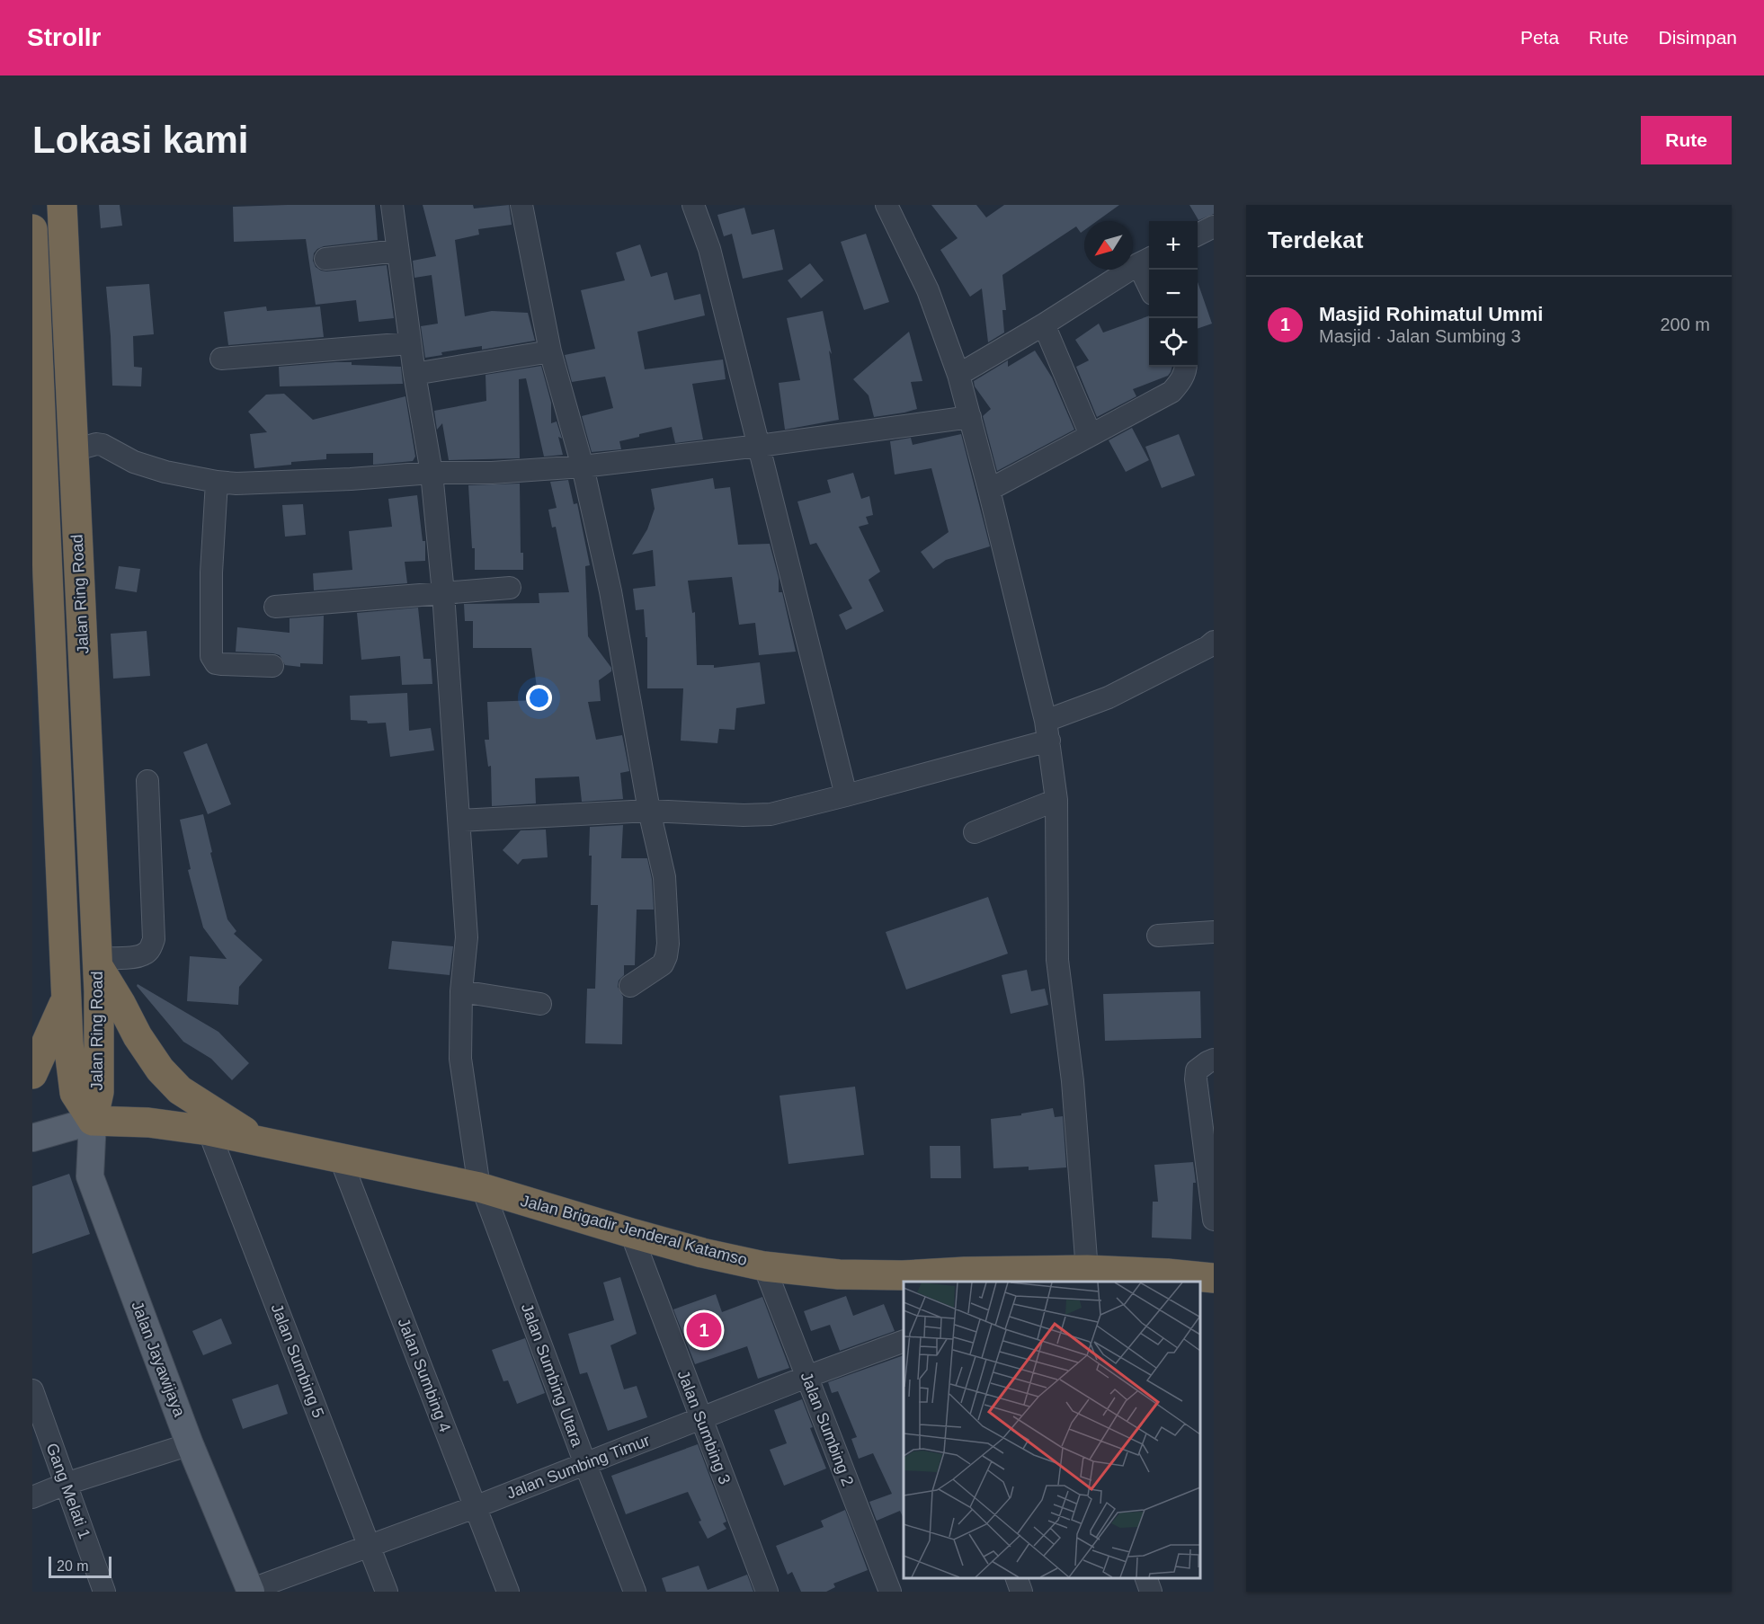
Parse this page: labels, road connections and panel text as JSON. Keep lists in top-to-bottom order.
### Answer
{
  "streets": {
    "highway": ["Jalan Ring Road", "Jalan Brigadir Jenderal Katamso"],
    "main road": ["Jalan Jayawijaya"],
    "street": [
      "Jalan Sumbing 5",
      "Jalan Sumbing 4",
      "Jalan Sumbing Utara",
      "Jalan Sumbing 3",
      "Jalan Sumbing 2",
      "Jalan Sumbing Timur",
      "Gang Melati 1"
    ]
  },
  "crossings": [
    ["Jalan Ring Road", "Jalan Brigadir Jenderal Katamso"],
    ["Jalan Ring Road", "Jalan Jayawijaya"],
    ["Jalan Brigadir Jenderal Katamso", "Jalan Jayawijaya"],
    ["Jalan Brigadir Jenderal Katamso", "Jalan Sumbing 5"],
    ["Jalan Brigadir Jenderal Katamso", "Jalan Sumbing 4"],
    ["Jalan Brigadir Jenderal Katamso", "Jalan Sumbing Utara"],
    ["Jalan Brigadir Jenderal Katamso", "Jalan Sumbing 3"],
    ["Jalan Brigadir Jenderal Katamso", "Jalan Sumbing 2"],
    ["Jalan Jayawijaya", "Jalan Sumbing Timur"],
    ["Jalan Sumbing 5", "Jalan Sumbing Timur"],
    ["Jalan Sumbing 4", "Jalan Sumbing Timur"],
    ["Jalan Sumbing Utara", "Jalan Sumbing Timur"],
    ["Jalan Sumbing 3", "Jalan Sumbing Timur"],
    ["Jalan Sumbing 2", "Jalan Sumbing Timur"]
  ],
  "scale_bar": "20 m",
  "north": "bottom left",
  "page": {
    "header": "Strollr",
    "nav": ["Peta", "Rute", "Disimpan"],
    "buttons": "Rute",
    "title": "Lokasi kami",
    "heading": "Terdekat",
    "map_buttons": ["+", "−"],
    "list": [
      {
        "mark": "1",
        "name": "Masjid Rohimatul Ummi",
        "note": "Masjid · Jalan Sumbing 3",
        "value": "200 m"
      }
    ],
    "pins": "1",
    "scale": "20 m"
  }
}
